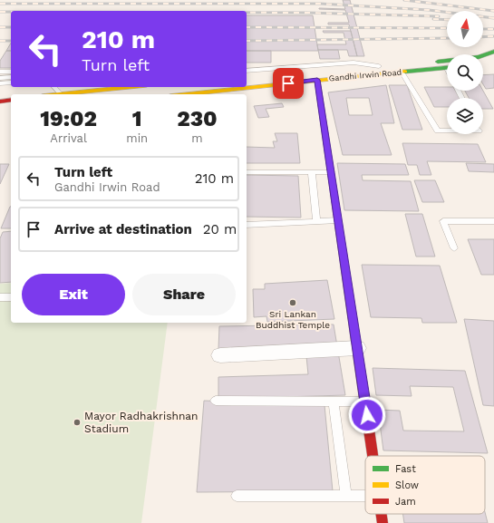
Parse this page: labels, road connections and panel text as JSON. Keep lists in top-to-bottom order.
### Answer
{
  "streets": {
    "main road": ["Gandhi Irwin Road"]
  },
  "places": ["Sri Lankan Buddhist Temple", "Mayor Radhakrishnan Stadium"],
  "legend": ["Fast", "Slow", "Jam"],
  "north": "top",
  "page": {
    "turn": ["210 m", "Turn left"],
    "eta": [
      "19:02",
      "Arrival",
      "1",
      "min",
      "230",
      "m"
    ],
    "list": [
      {
        "name": "Turn left",
        "note": "Gandhi Irwin Road",
        "value": "210 m"
      },
      {
        "name": "Arrive at destination",
        "value": "20 m"
      }
    ],
    "buttons": ["Exit", "Share"]
  }
}
